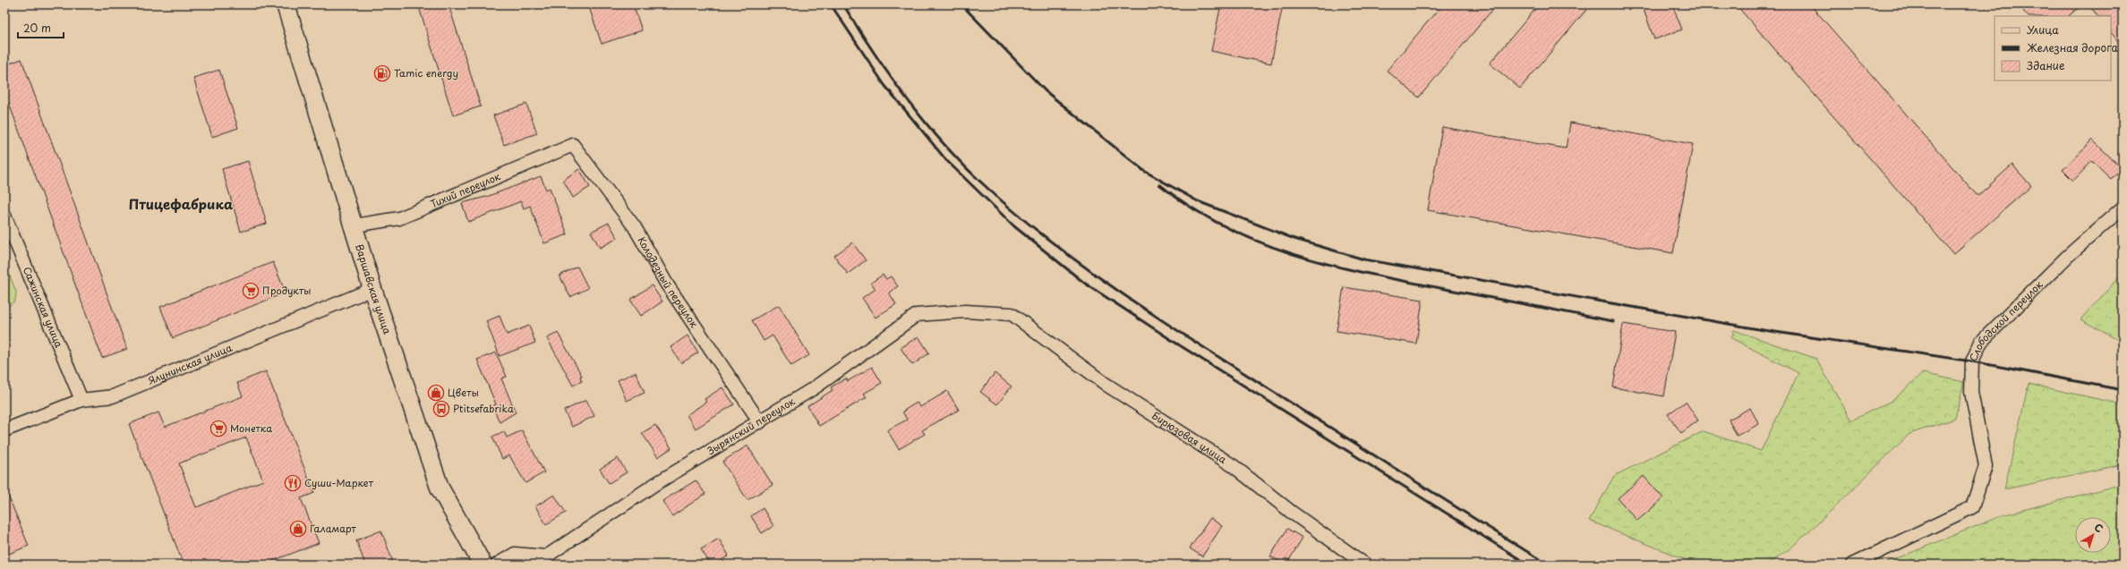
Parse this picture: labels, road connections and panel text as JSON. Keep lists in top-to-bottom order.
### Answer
{
  "streets": {
    "main road": ["Варшавская улица"],
    "street": [
      "Тихий переулок",
      "Колодезный переулок",
      "Сажинская улица",
      "Слободской переулок",
      "Ялунинская улица",
      "Зырянский переулок",
      "Бирюзовая улица"
    ]
  },
  "crossings": [
    ["Тихий переулок", "Колодезный переулок"],
    ["Тихий переулок", "Варшавская улица"],
    ["Колодезный переулок", "Зырянский переулок"],
    ["Варшавская улица", "Ялунинская улица"],
    ["Сажинская улица", "Ялунинская улица"],
    ["Зырянский переулок", "Бирюзовая улица"]
  ],
  "districts": ["Птицефабрика"],
  "places": {
    "fuel station": ["Tamic energy"],
    "supermarket": ["Продукты", "Монетка"],
    "shop": ["Цветы", "Галамарт"],
    "bus stop": ["Ptitsefabrika"],
    "restaurant": ["Суши-Маркет"]
  },
  "legend": ["Улица", "Железная дорога", "Здание"],
  "scale_bar": "20 m",
  "north": "top right"
}
